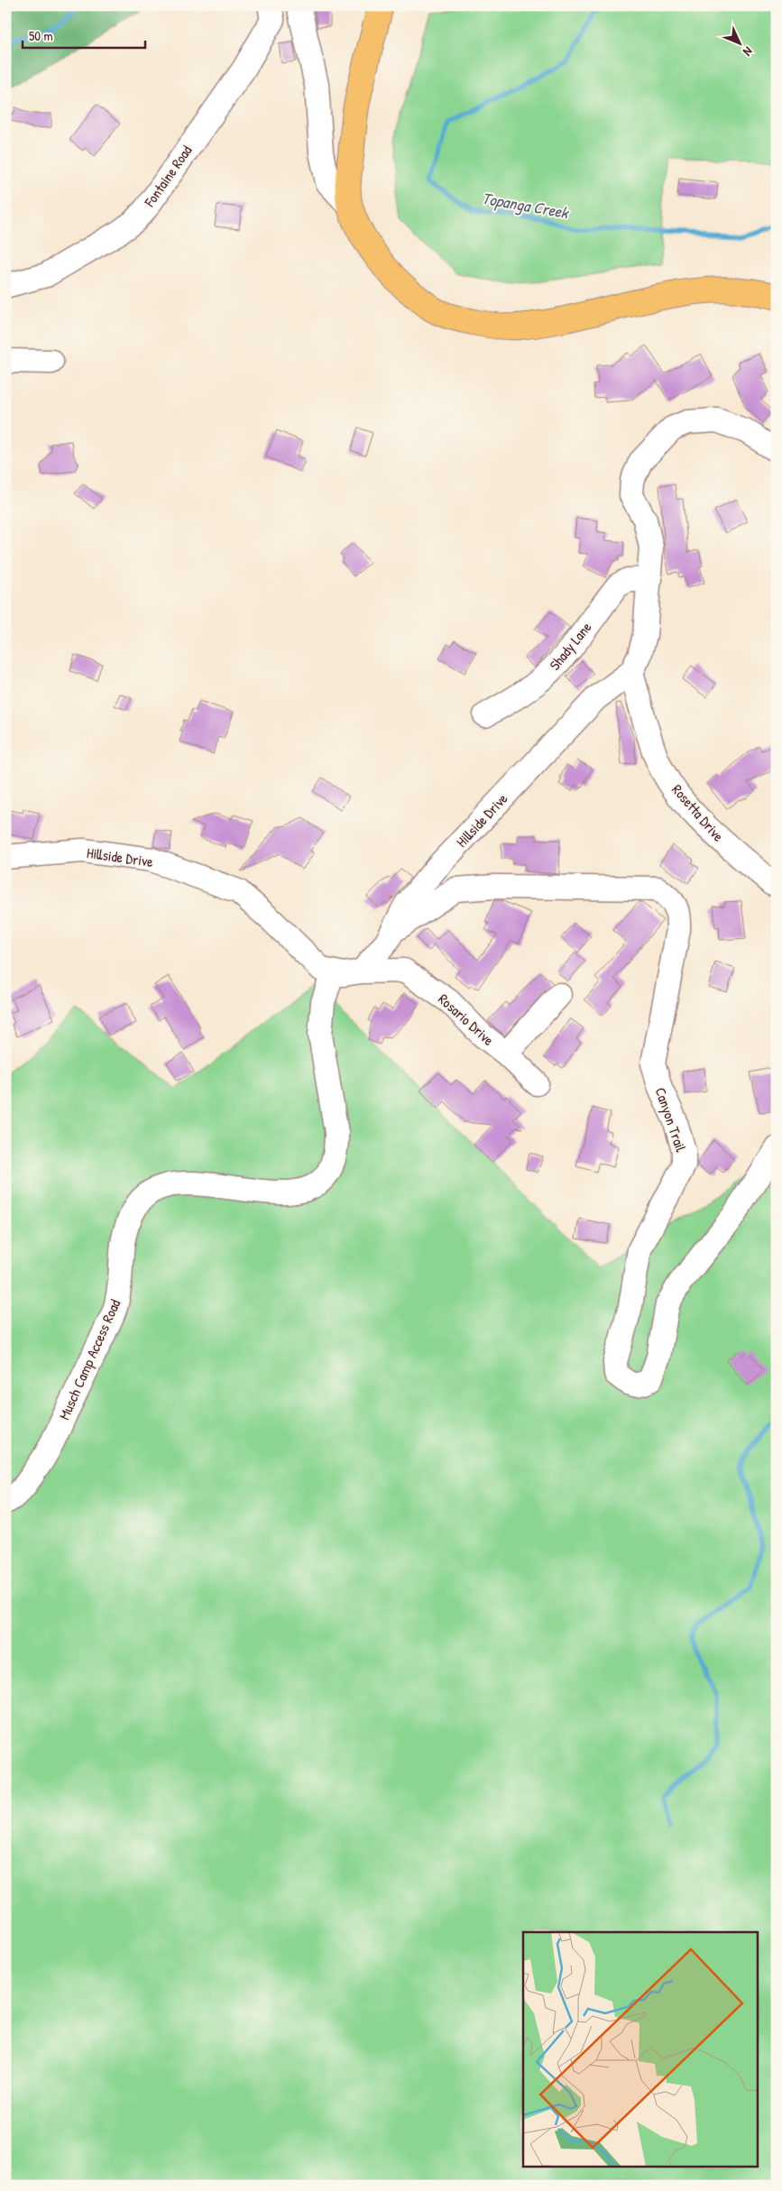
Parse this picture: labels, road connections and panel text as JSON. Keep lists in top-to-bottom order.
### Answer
{
  "streets": {
    "street": [
      "Fontaine Road",
      "Shady Lane",
      "Rosetta Drive",
      "Hillside Drive",
      "Rosario Drive",
      "Canyon Trail",
      "Musch Camp Access Road"
    ]
  },
  "crossings": [
    ["Shady Lane", "Hillside Drive"],
    ["Rosetta Drive", "Hillside Drive"],
    ["Hillside Drive", "Rosario Drive"],
    ["Hillside Drive", "Canyon Trail"],
    ["Hillside Drive", "Musch Camp Access Road"]
  ],
  "water": ["Topanga Creek"],
  "scale_bar": "50 m",
  "north": "bottom right"
}
